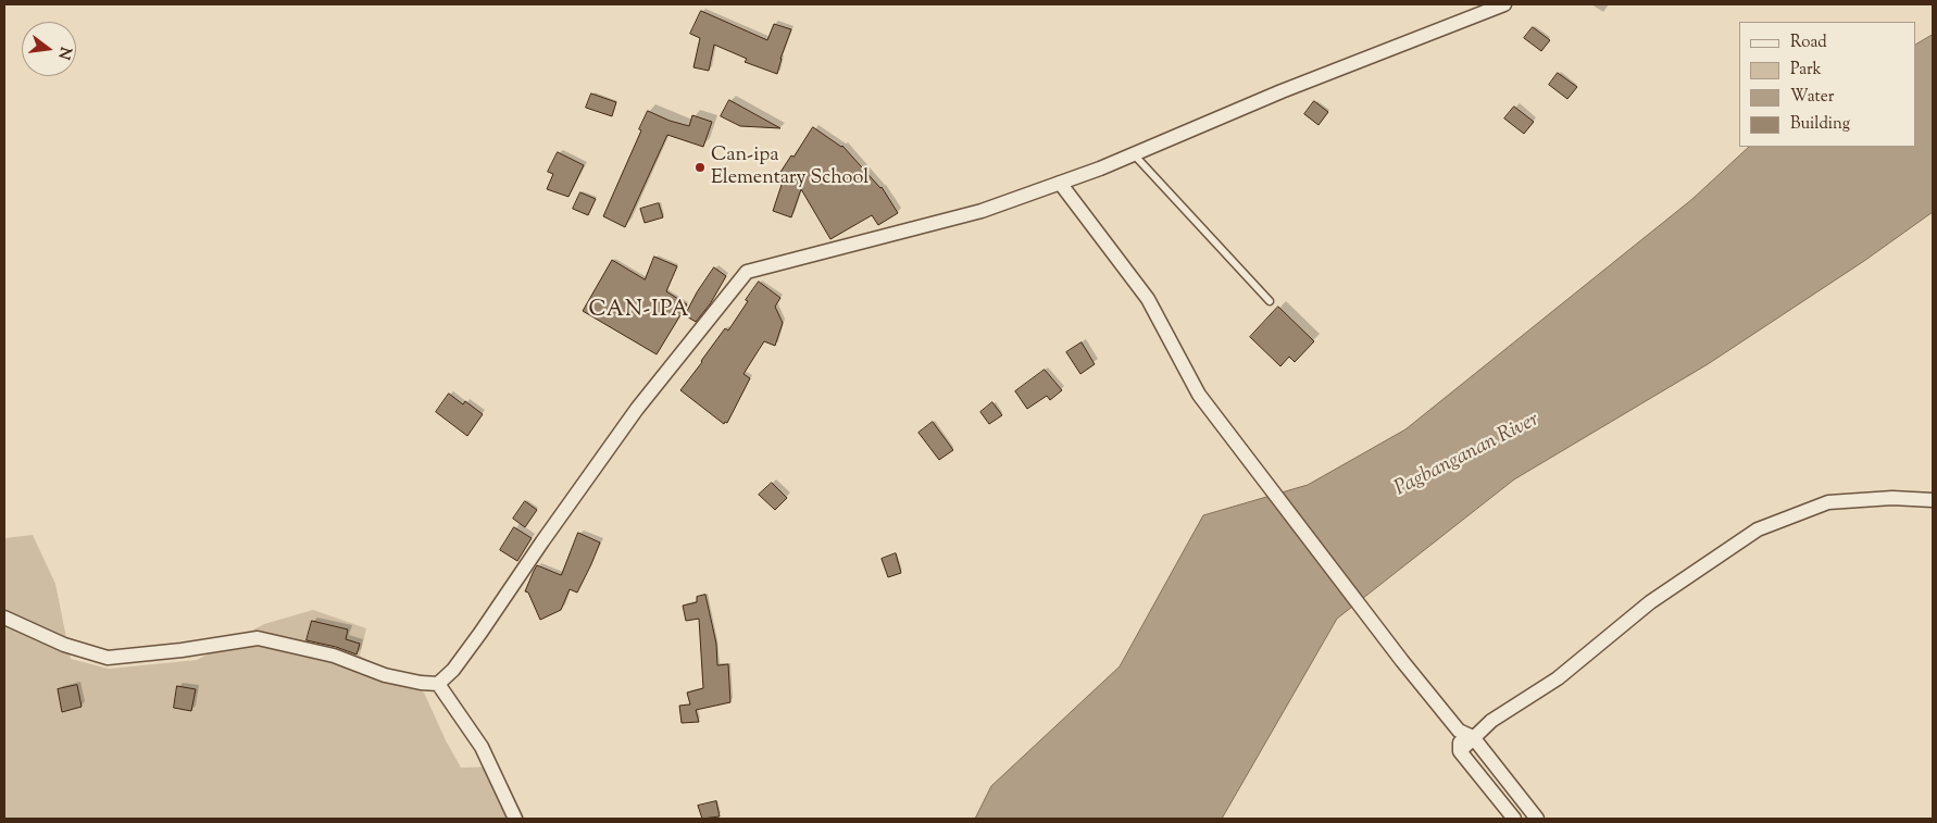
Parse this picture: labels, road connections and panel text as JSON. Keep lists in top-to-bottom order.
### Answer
{
  "districts": ["CAN-IPA"],
  "water": ["Pagbanganan River"],
  "places": ["Can-ipa Elementary School"],
  "legend": [
    "Road",
    "Park",
    "Water",
    "Building"
  ],
  "north": "right"
}
